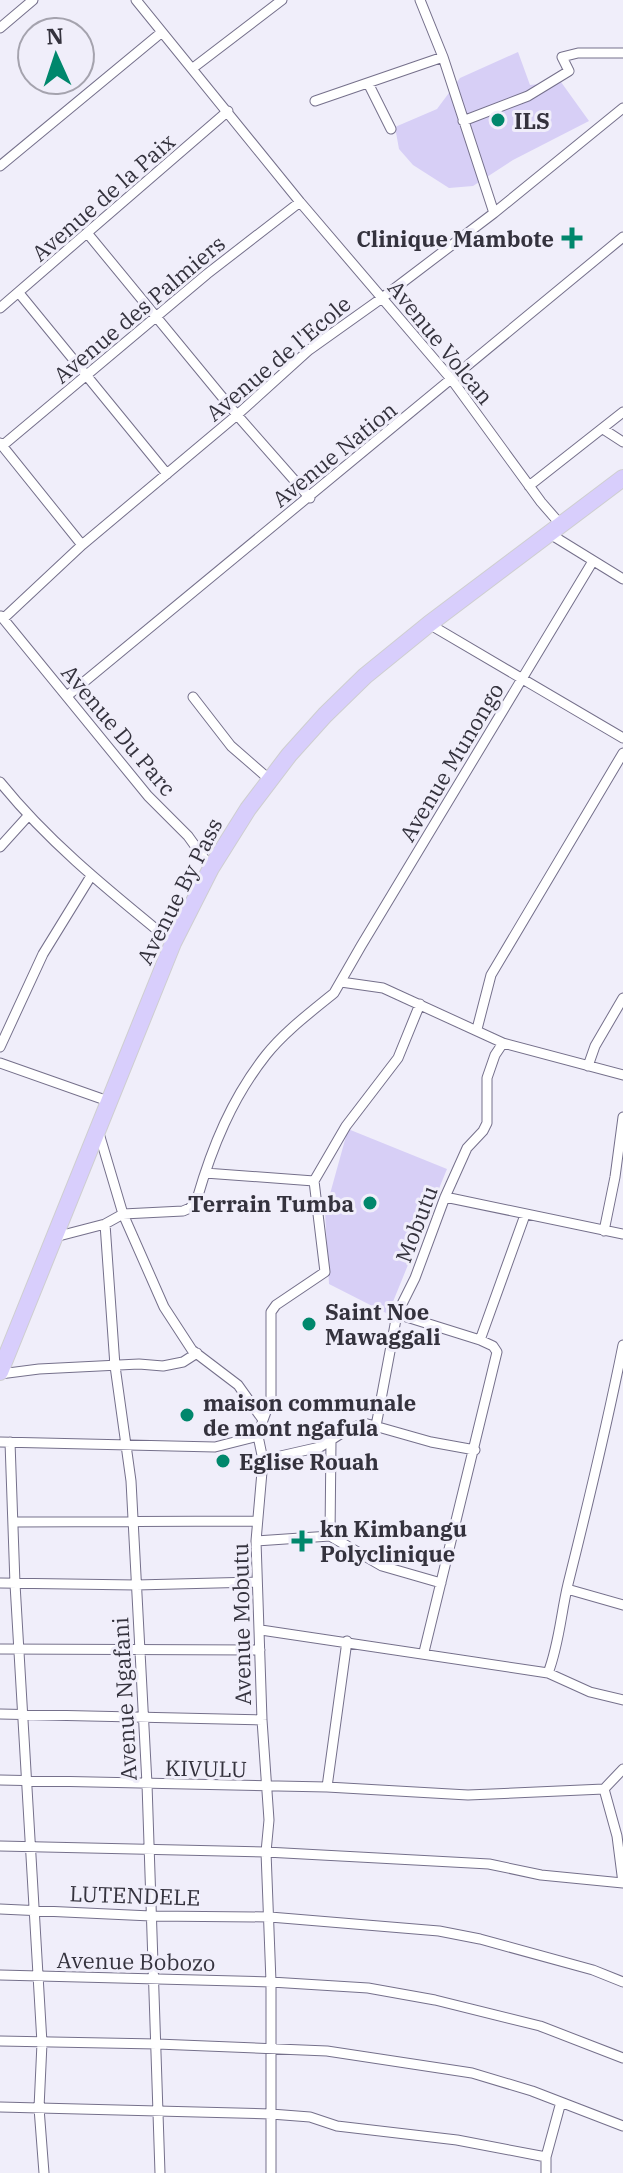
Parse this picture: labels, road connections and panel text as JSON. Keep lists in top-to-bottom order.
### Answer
{
  "streets": {
    "highway": ["Avenue By Pass"],
    "street": [
      "Avenue de la Paix",
      "Avenue des Palmiers",
      "Avenue Volcan",
      "Avenue de l'Ecole",
      "Avenue Nation",
      "Avenue Du Parc",
      "Avenue Munongo",
      "Mobutu",
      "Avenue Mobutu",
      "Avenue Ngafani",
      "KIVULU",
      "LUTENDELE",
      "Avenue Bobozo"
    ]
  },
  "crossings": [
    ["Avenue de la Paix", "Avenue Volcan"],
    ["Avenue des Palmiers", "Avenue Volcan"],
    ["Avenue Volcan", "Avenue de l'Ecole"],
    ["Avenue Volcan", "Avenue Nation"],
    ["Avenue Volcan", "Avenue Munongo"],
    ["Avenue Volcan", "Avenue By Pass"],
    ["Avenue de l'Ecole", "Avenue Du Parc"],
    ["Avenue Nation", "Avenue Du Parc"],
    ["Avenue Du Parc", "Avenue By Pass"],
    ["Avenue Mobutu", "KIVULU"],
    ["Avenue Mobutu", "LUTENDELE"],
    ["Avenue Mobutu", "Avenue Bobozo"],
    ["Avenue Ngafani", "KIVULU"],
    ["Avenue Ngafani", "LUTENDELE"],
    ["Avenue Ngafani", "Avenue Bobozo"]
  ],
  "places": {
    "other": [
      "ILS",
      "Terrain Tumba",
      "Saint Noe Mawaggali",
      "maison communale de mont ngafula",
      "Eglise Rouah"
    ],
    "health": ["Clinique Mambote", "kn Kimbangu Polyclinique"]
  },
  "north": "top"
}
